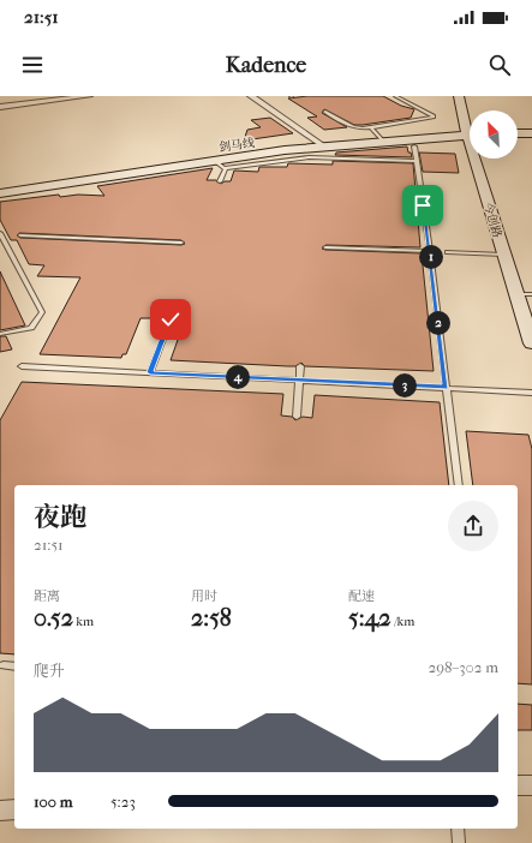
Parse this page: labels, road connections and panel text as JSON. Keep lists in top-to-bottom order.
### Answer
{
  "streets": {
    "main road": ["剑马线", "今创路"]
  },
  "north": "top left",
  "page": {
    "status": "21:51",
    "header": "Kadence",
    "pins": [
      "1",
      "2",
      "4",
      "3"
    ],
    "heading": ["夜跑", "21:51"],
    "stats": [
      ["距离", "0.52 km"],
      ["用时", "2:58"],
      ["配速", "5:42 /km"]
    ],
    "chart": ["爬升", "298–302 m"],
    "list": [
      {
        "name": "100 m",
        "note": "5:23"
      }
    ]
  }
}
